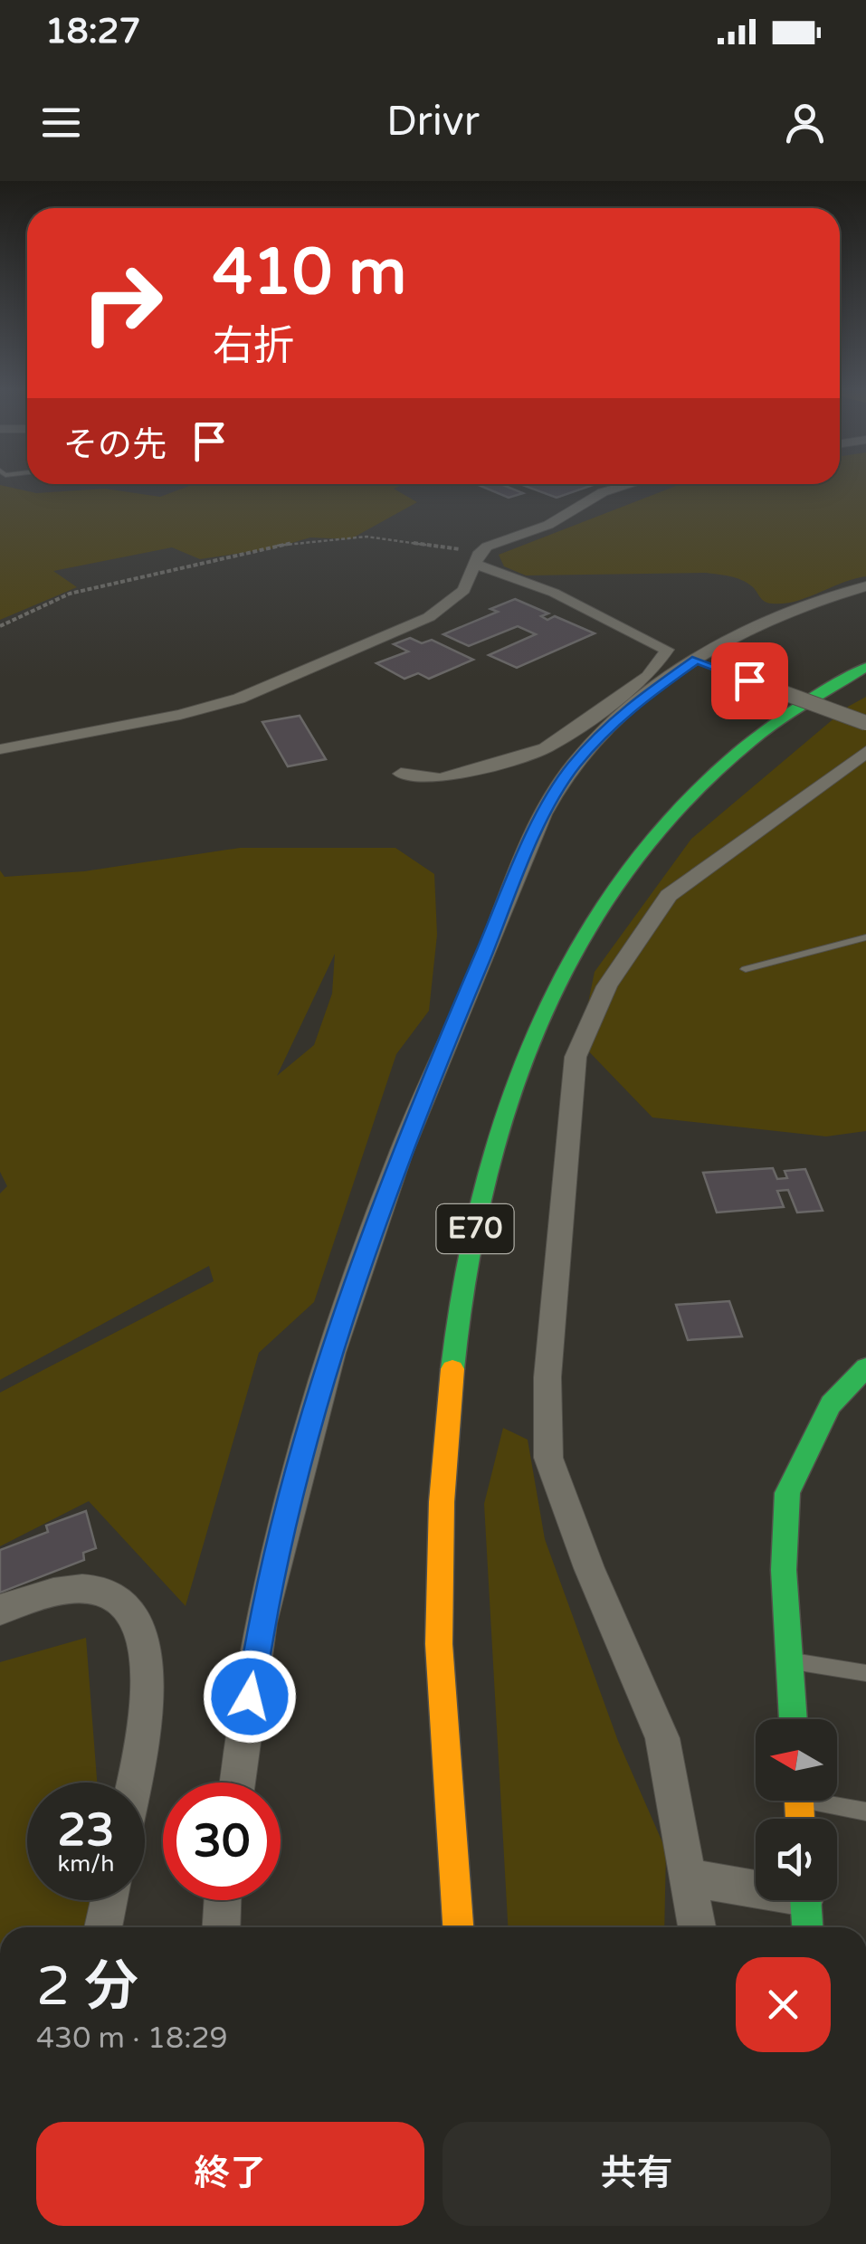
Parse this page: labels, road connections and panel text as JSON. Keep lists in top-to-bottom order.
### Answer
{
  "streets": {
    "main road": ["E70"]
  },
  "north": "left",
  "page": {
    "status": "18:27",
    "header": "Drivr",
    "turn": ["410 m", "右折"],
    "then": "その先",
    "speed": "23 km/h",
    "limit": "30",
    "heading": ["2 分", "430 m · 18:29"],
    "buttons": ["終了", "共有"]
  }
}
